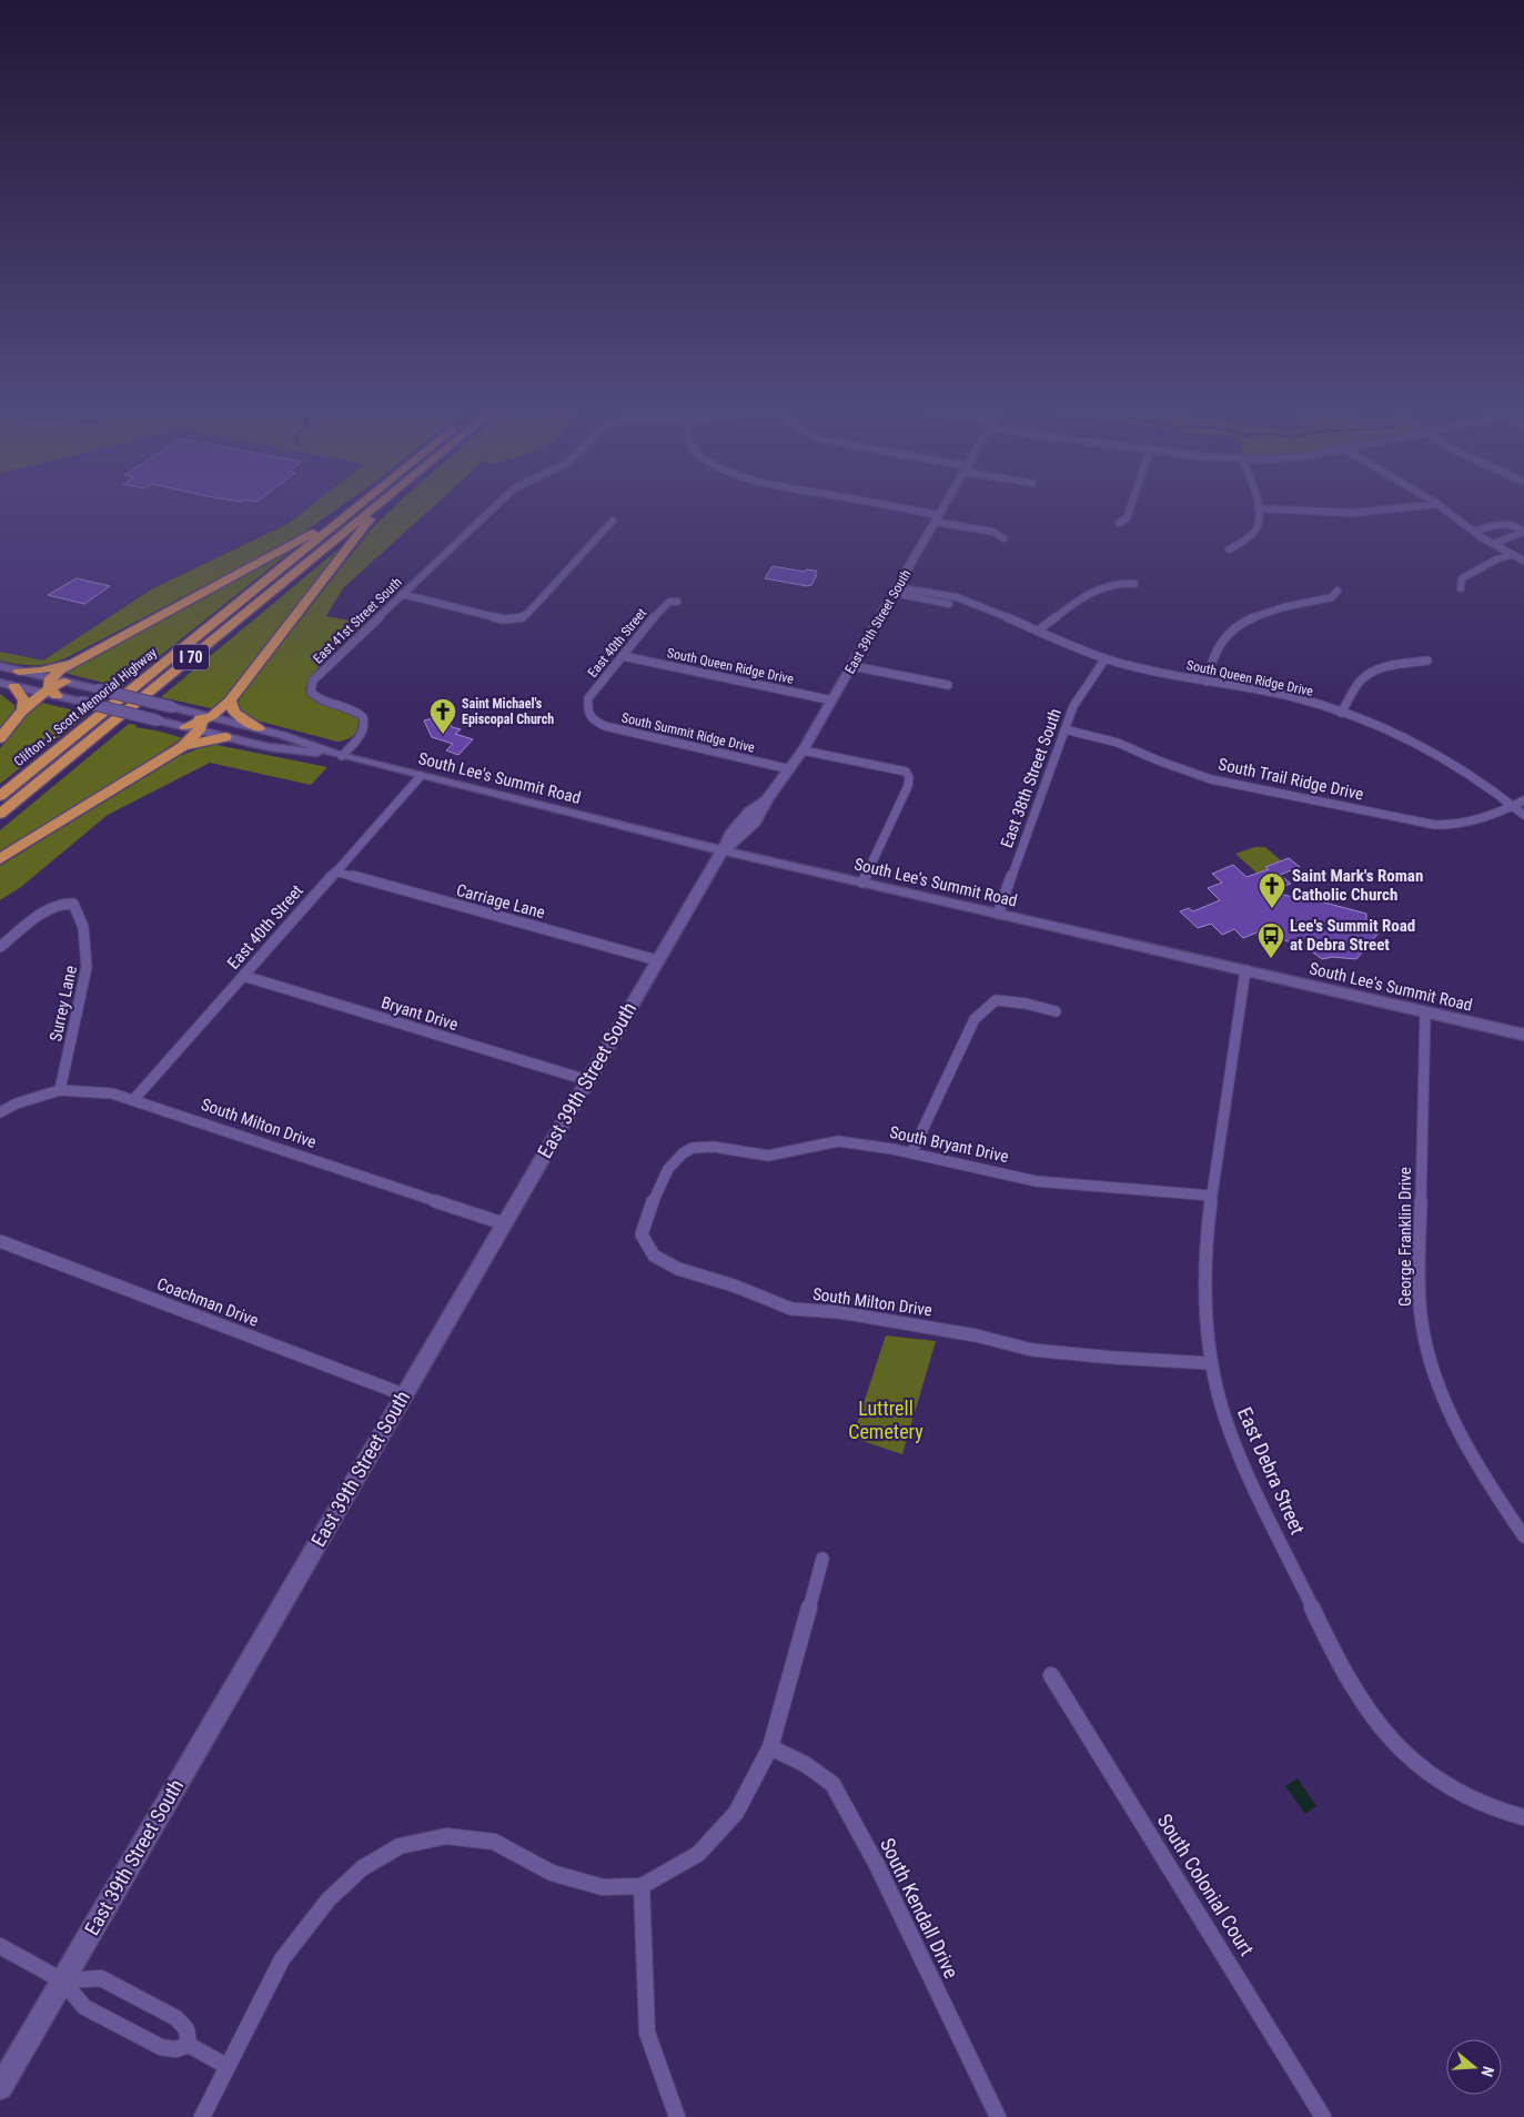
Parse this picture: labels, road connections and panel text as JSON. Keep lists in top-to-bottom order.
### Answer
{
  "streets": {
    "highway": ["I 70", "Clifton J. Scott Memorial Highway"],
    "main road": ["East 39th Street South", "South Lee's Summit Road"],
    "street": [
      "East 41st Street South",
      "East 40th Street",
      "South Queen Ridge Drive",
      "South Summit Ridge Drive",
      "East 38th Street South",
      "South Trail Ridge Drive",
      "Carriage Lane",
      "Surrey Lane",
      "Bryant Drive",
      "South Milton Drive",
      "South Bryant Drive",
      "George Franklin Drive",
      "Coachman Drive",
      "East Debra Street",
      "South Colonial Court",
      "South Kendall Drive"
    ]
  },
  "crossings": [
    ["East 41st Street South", "South Lee's Summit Road"],
    ["East 39th Street South", "South Queen Ridge Drive"],
    ["East 39th Street South", "South Summit Ridge Drive"],
    ["East 39th Street South", "South Lee's Summit Road"],
    ["East 39th Street South", "Carriage Lane"],
    ["East 39th Street South", "Bryant Drive"],
    ["East 39th Street South", "South Milton Drive"],
    ["East 39th Street South", "Coachman Drive"],
    ["East 40th Street", "South Queen Ridge Drive"],
    ["East 40th Street", "South Summit Ridge Drive"],
    ["East 40th Street", "South Lee's Summit Road"],
    ["East 40th Street", "Carriage Lane"],
    ["East 40th Street", "Bryant Drive"],
    ["East 40th Street", "South Milton Drive"],
    ["South Queen Ridge Drive", "East 38th Street South"],
    ["South Queen Ridge Drive", "South Trail Ridge Drive"],
    ["South Lee's Summit Road", "East 38th Street South"],
    ["South Lee's Summit Road", "George Franklin Drive"],
    ["South Lee's Summit Road", "East Debra Street"],
    ["East 38th Street South", "South Trail Ridge Drive"],
    ["Surrey Lane", "South Milton Drive"],
    ["South Milton Drive", "South Bryant Drive"],
    ["South Milton Drive", "East Debra Street"],
    ["South Bryant Drive", "East Debra Street"]
  ],
  "parks": ["Luttrell Cemetery"],
  "places": {
    "church": ["Saint Michael's Episcopal Church", "Saint Mark's Roman Catholic Church"],
    "bus stop": ["Lee's Summit Road at Debra Street"]
  },
  "north": "right"
}
